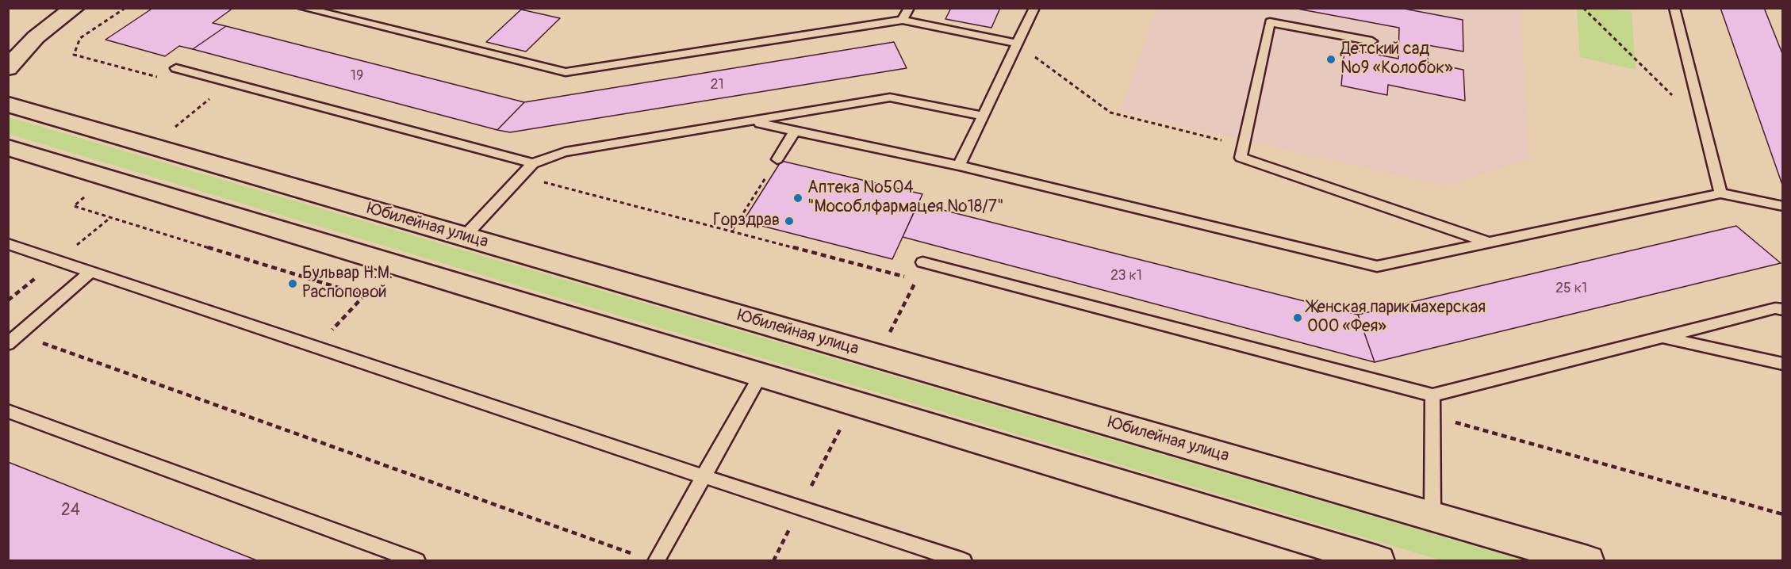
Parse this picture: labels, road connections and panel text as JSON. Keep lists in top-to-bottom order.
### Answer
{
  "streets": {
    "main road": ["Юбилейная улица"]
  },
  "places": [
    "Детский сад №9 «Колобок»",
    "Аптека №504 \"Мособлфармацея №18/7\"",
    "Горздрав",
    "Бульвар Н.М. Распоповой",
    "Женская парикмахерская ООО «Фея»"
  ],
  "house_numbers": [
    "19",
    "21",
    "23 к1",
    "25 к1",
    "24"
  ]
}
